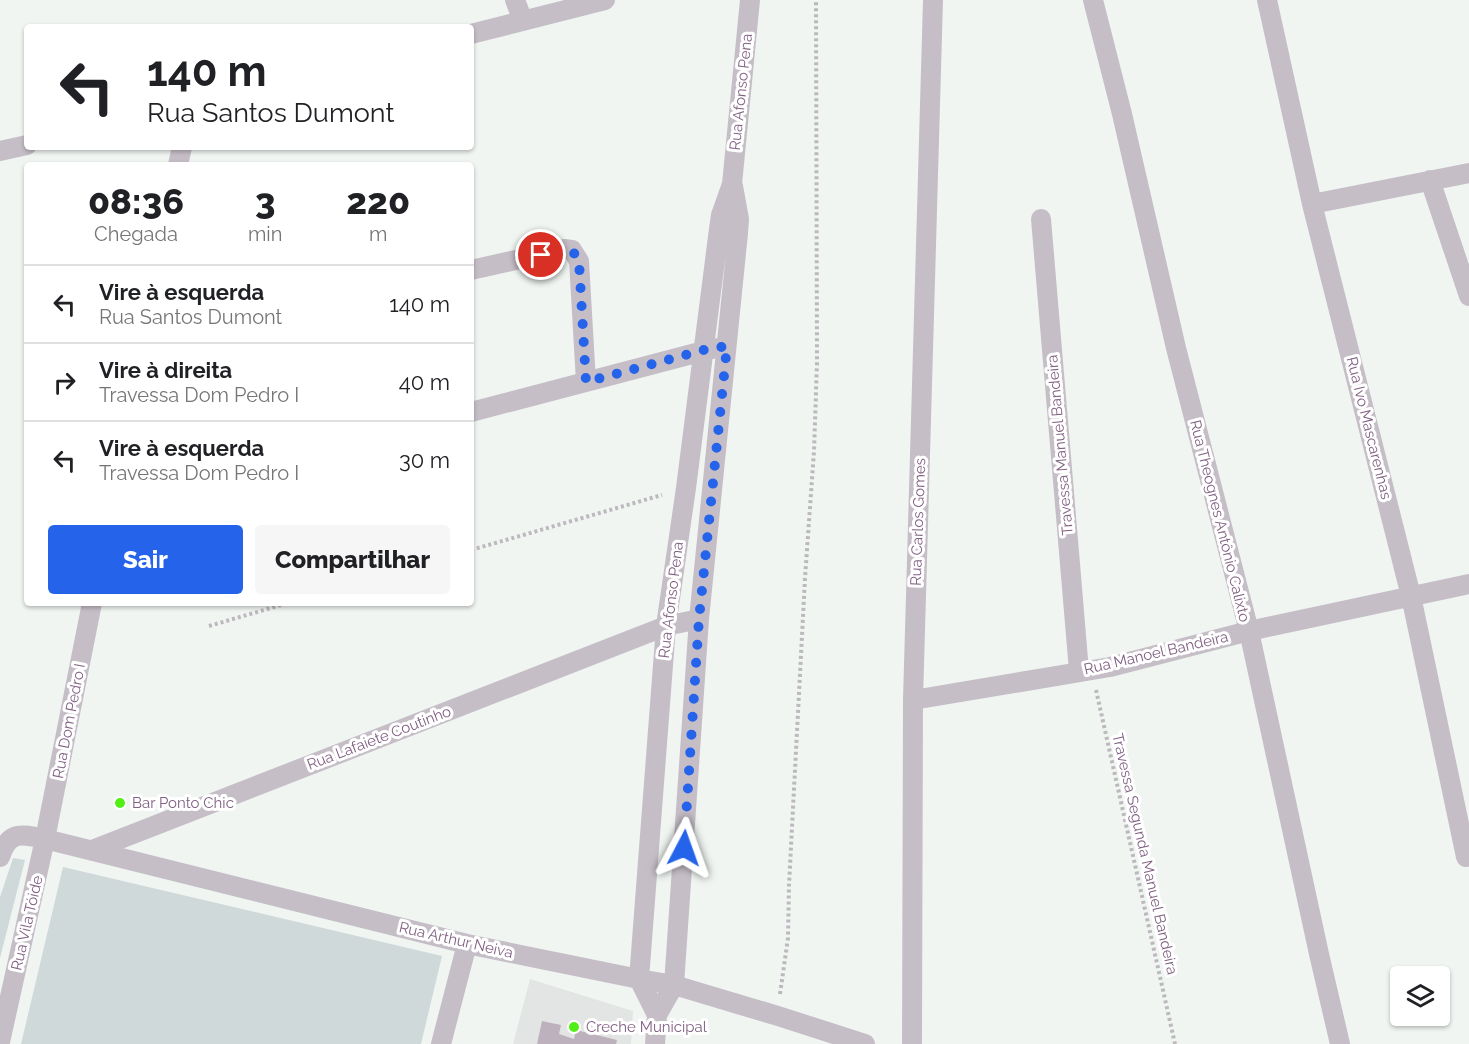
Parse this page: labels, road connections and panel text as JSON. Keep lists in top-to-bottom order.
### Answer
{
  "streets": {
    "street": [
      "Rua Afonso Pena",
      "Rua Ivo Mascarenhas",
      "Travessa Manuel Bandeira",
      "Rua Theognes Antônio Calixto",
      "Rua Carlos Gomes",
      "Rua Manoel Bandeira",
      "Rua Dom Pedro I",
      "Rua Lafaiete Coutinho",
      "Rua Vila Tóide",
      "Rua Arthur Neiva"
    ],
    "path": ["Travessa Segunda Manuel Bandeira"]
  },
  "crossings": [
    ["Rua Afonso Pena", "Rua Lafaiete Coutinho"],
    ["Rua Afonso Pena", "Rua Arthur Neiva"],
    ["Rua Ivo Mascarenhas", "Rua Manoel Bandeira"],
    ["Travessa Manuel Bandeira", "Rua Manoel Bandeira"],
    ["Travessa Manuel Bandeira", "Travessa Segunda Manuel Bandeira"],
    ["Rua Theognes Antônio Calixto", "Rua Manoel Bandeira"],
    ["Rua Carlos Gomes", "Rua Manoel Bandeira"],
    ["Rua Manoel Bandeira", "Travessa Segunda Manuel Bandeira"],
    ["Rua Dom Pedro I", "Rua Vila Tóide"],
    ["Rua Dom Pedro I", "Rua Arthur Neiva"],
    ["Rua Lafaiete Coutinho", "Rua Arthur Neiva"],
    ["Rua Vila Tóide", "Rua Arthur Neiva"]
  ],
  "places": ["Bar Ponto Chic", "Creche Municipal"],
  "page": {
    "turn": ["140 m", "Rua Santos Dumont"],
    "eta": [
      "08:36",
      "Chegada",
      "3",
      "min",
      "220",
      "m"
    ],
    "list": [
      {
        "name": "Vire à esquerda",
        "note": "Rua Santos Dumont",
        "value": "140 m"
      },
      {
        "name": "Vire à direita",
        "note": "Travessa Dom Pedro I",
        "value": "40 m"
      },
      {
        "name": "Vire à esquerda",
        "note": "Travessa Dom Pedro I",
        "value": "30 m"
      }
    ],
    "buttons": ["Sair", "Compartilhar"]
  }
}
